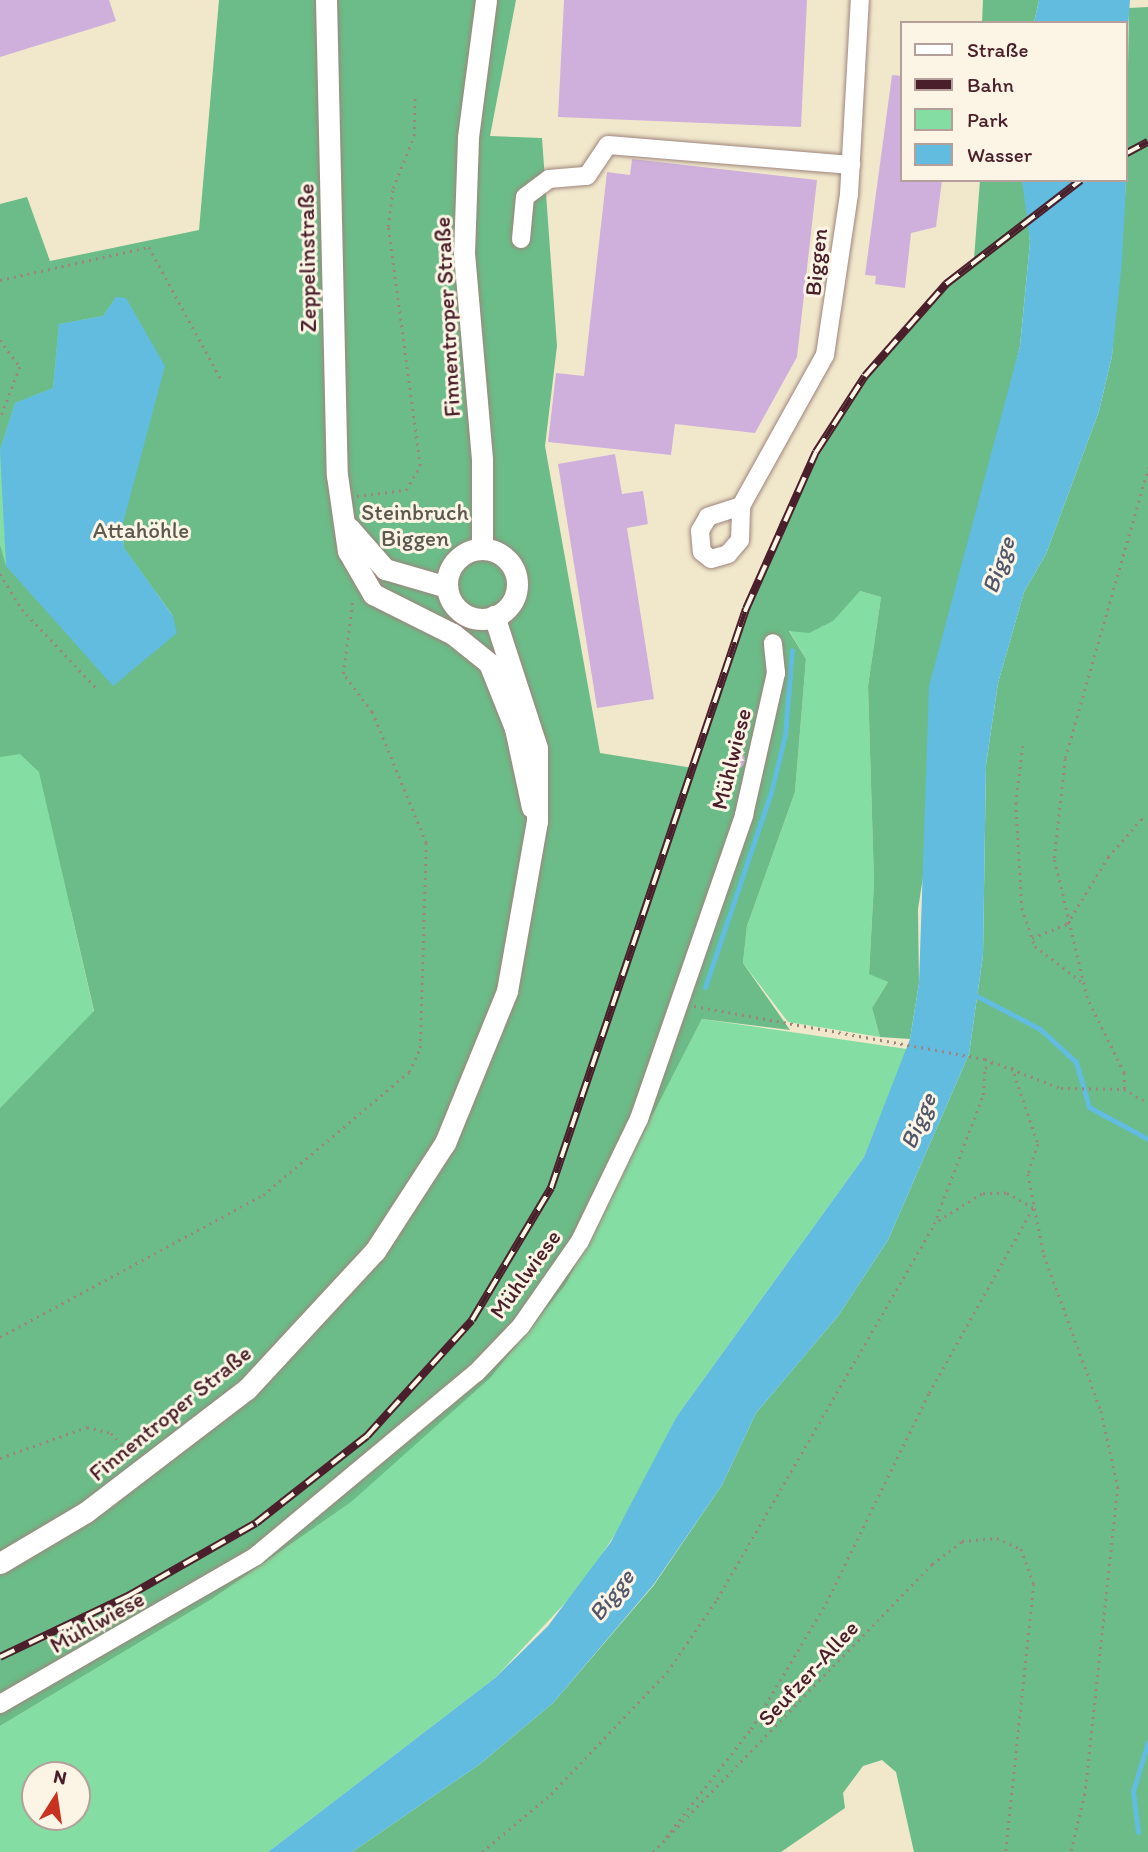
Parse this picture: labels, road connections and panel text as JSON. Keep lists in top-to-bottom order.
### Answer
{
  "streets": {
    "main road": ["Zeppelinstraße", "Finnentroper Straße"],
    "street": ["Biggen", "Mühlwiese"],
    "path": ["Seufzer-Allee"]
  },
  "crossings": [
    ["Zeppelinstraße", "Finnentroper Straße"]
  ],
  "water": ["Bigge"],
  "parks": ["Steinbruch Biggen", "Attahöhle"],
  "legend": [
    "Straße",
    "Bahn",
    "Park",
    "Wasser"
  ],
  "north": "top"
}
